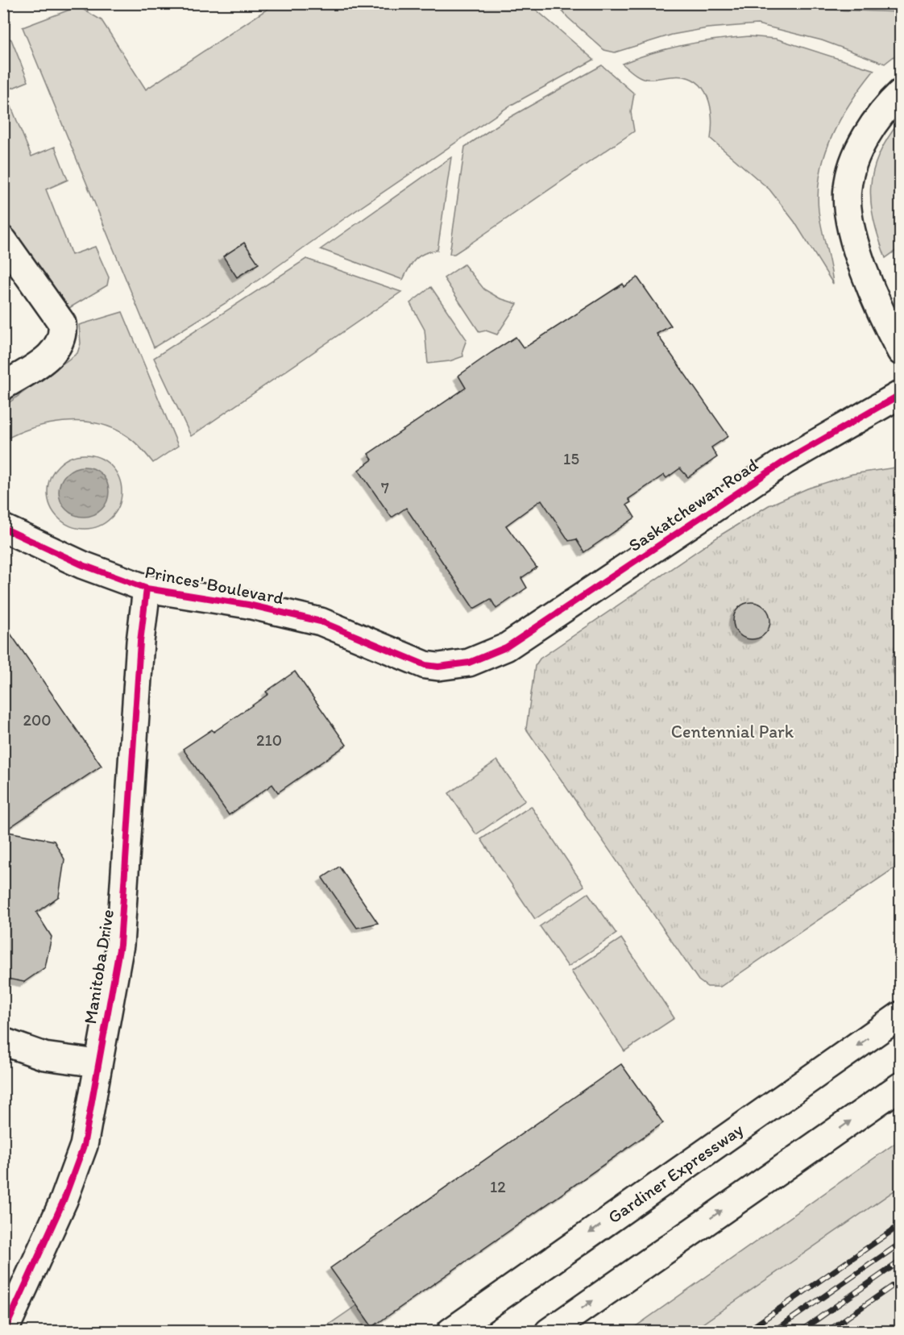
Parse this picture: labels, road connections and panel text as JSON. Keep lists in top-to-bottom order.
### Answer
{
  "streets": {
    "main road": [
      "Saskatchewan Road",
      "Princes' Boulevard",
      "Manitoba Drive",
      "Gardiner Expressway"
    ]
  },
  "crossings": [
    ["Saskatchewan Road", "Princes' Boulevard"],
    ["Princes' Boulevard", "Manitoba Drive"]
  ],
  "parks": ["Centennial Park"],
  "house_numbers": [
    "15",
    "7",
    "200",
    "210",
    "12"
  ]
}
